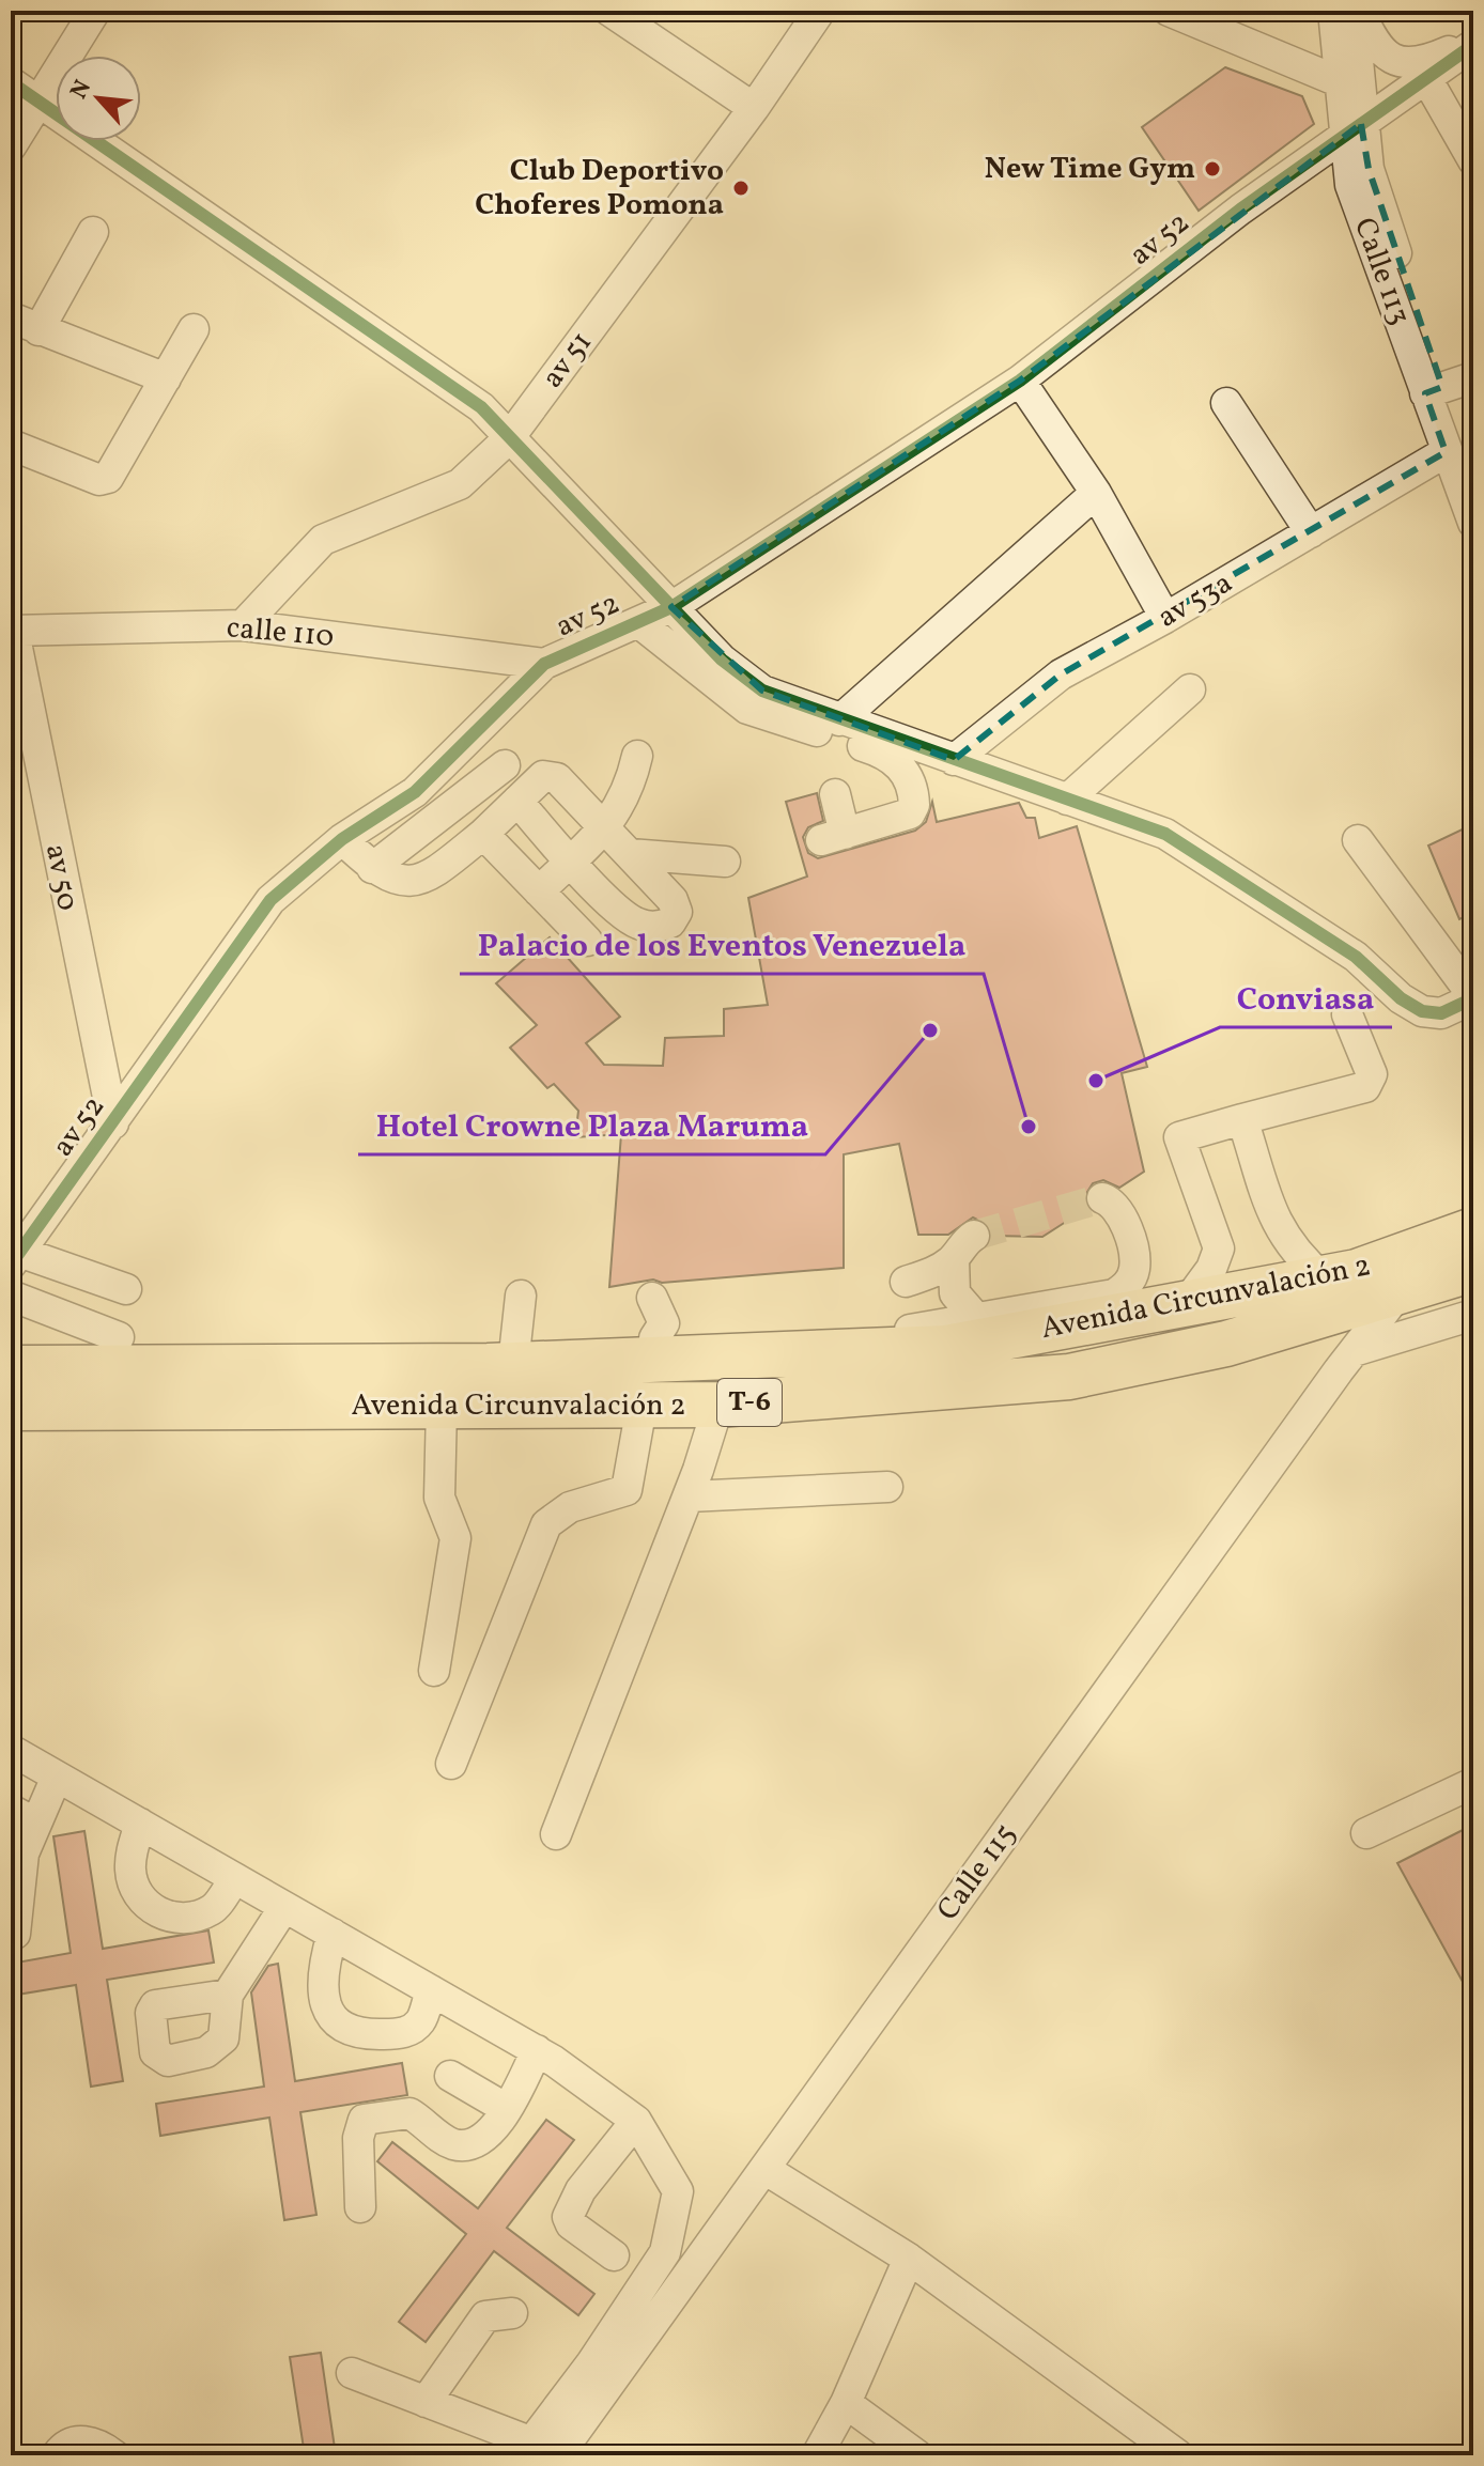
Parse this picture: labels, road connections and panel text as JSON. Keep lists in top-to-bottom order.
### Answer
{
  "streets": {
    "highway": ["Avenida Circunvalación 2", "T-6"],
    "street": [
      "av 52",
      "Calle 113",
      "av 51",
      "av 53a",
      "calle 110",
      "av 50",
      "Calle 115"
    ]
  },
  "crossings": [
    ["av 52", "Calle 113"],
    ["av 52", "calle 110"],
    ["av 52", "av 50"],
    ["Calle 113", "av 53a"],
    ["av 51", "calle 110"],
    ["calle 110", "av 50"],
    ["Avenida Circunvalación 2", "Calle 115"]
  ],
  "places": [
    "New Time Gym",
    "Club Deportivo Choferes Pomona",
    "Hotel Crowne Plaza Maruma",
    "Conviasa",
    "Palacio de los Eventos Venezuela"
  ],
  "north": "top left"
}
